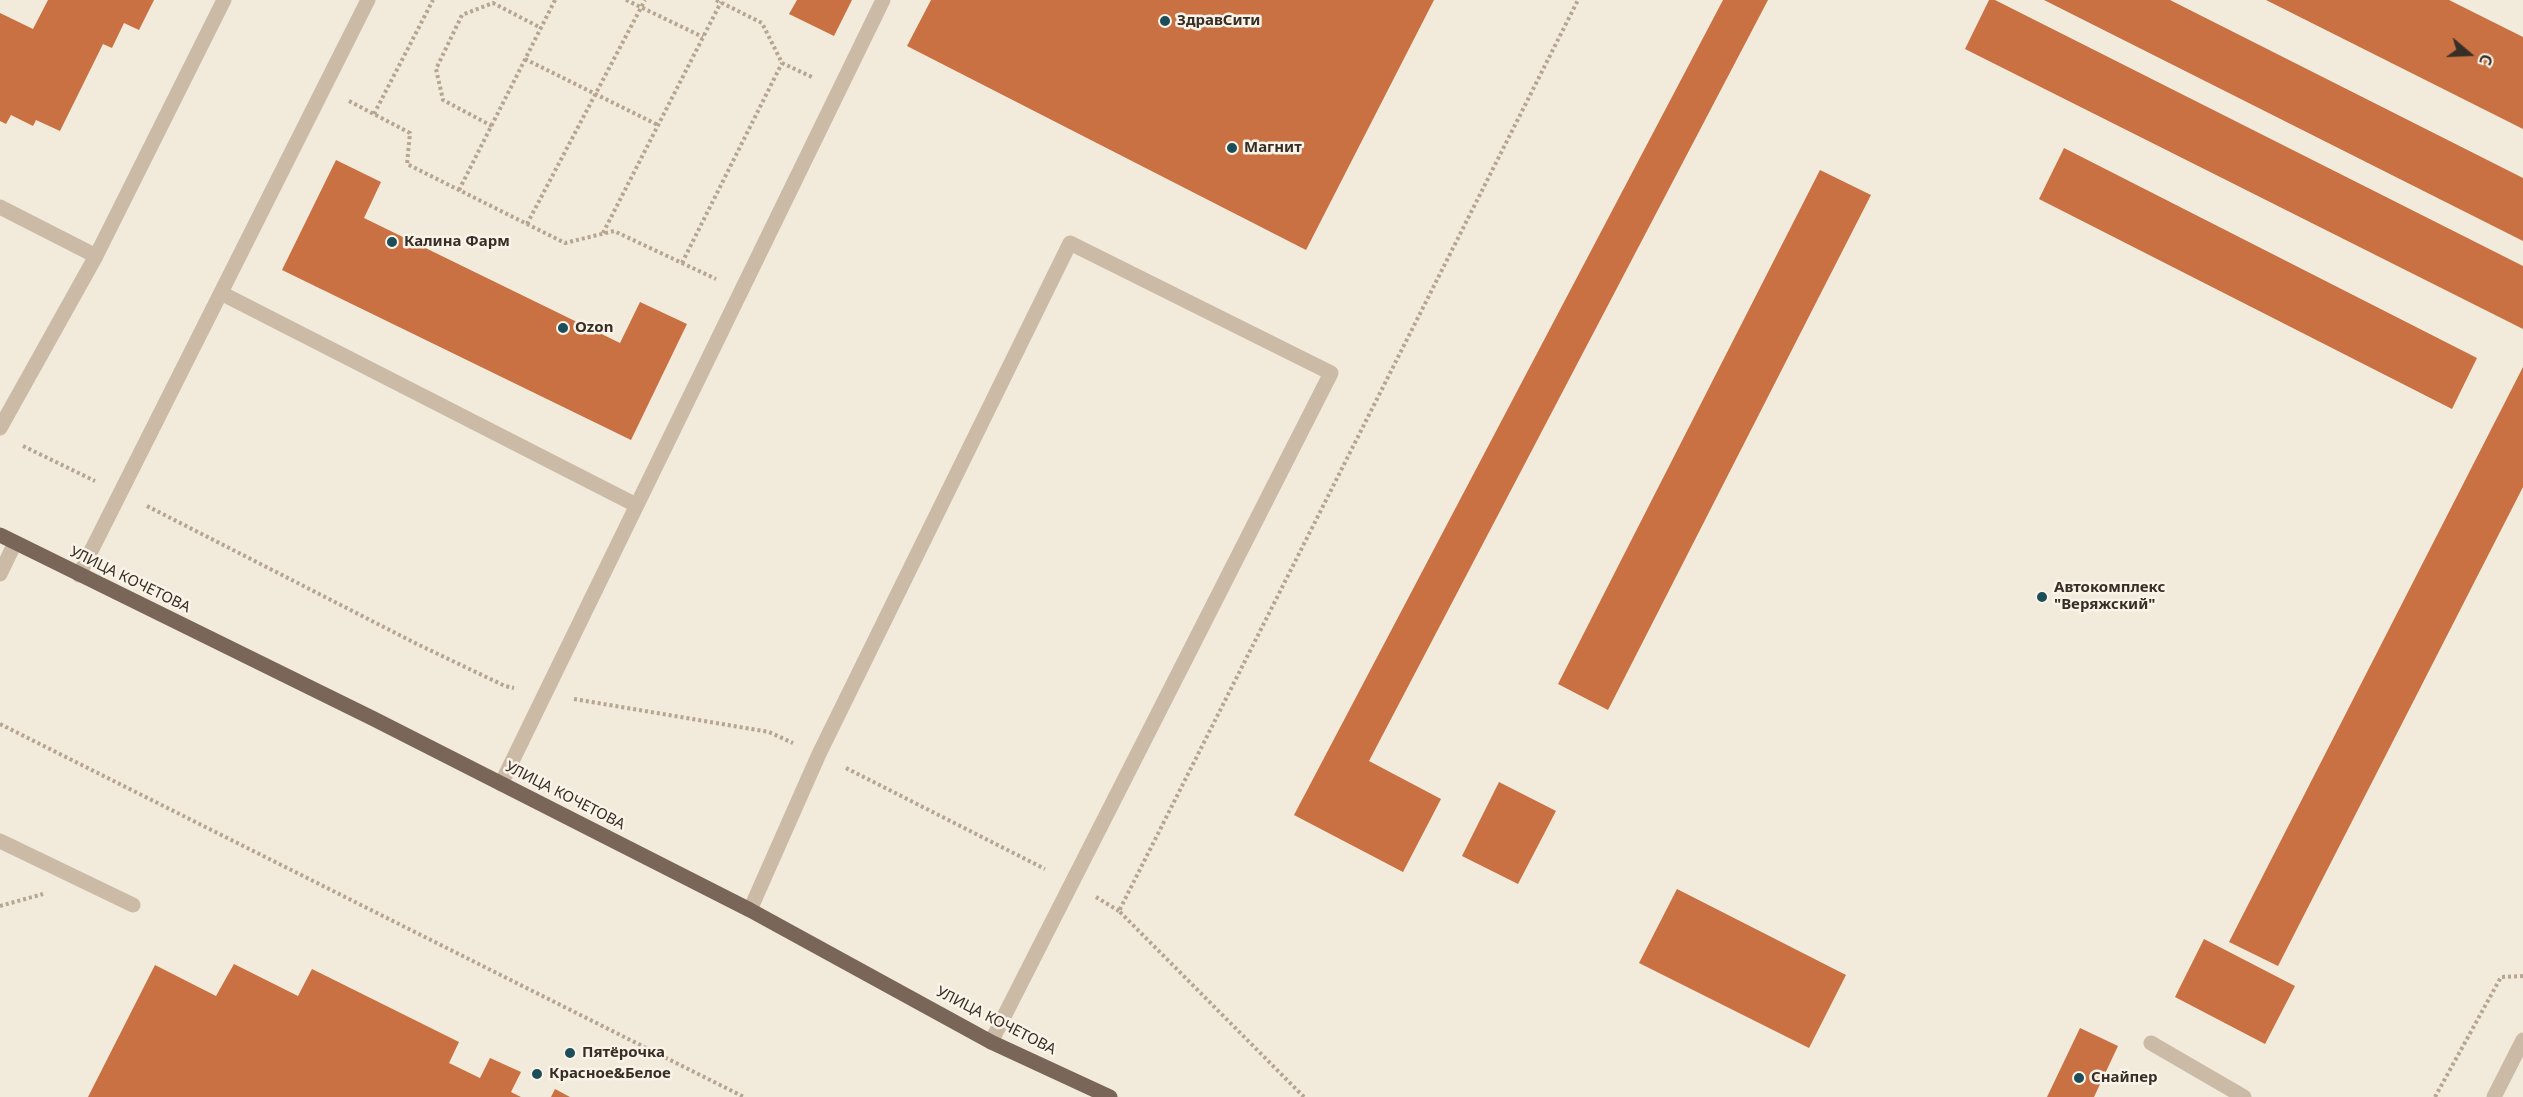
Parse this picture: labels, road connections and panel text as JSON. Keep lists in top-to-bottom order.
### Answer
{
  "streets": {
    "main road": ["УЛИЦА КОЧЕТОВА"]
  },
  "places": [
    "ЗдравСити",
    "Магнит",
    "Калина Фарм",
    "Ozon",
    "Автокомплекс \"Веряжский\"",
    "Пятёрочка",
    "Красное&Белое",
    "Снайпер"
  ],
  "north": "right"
}
